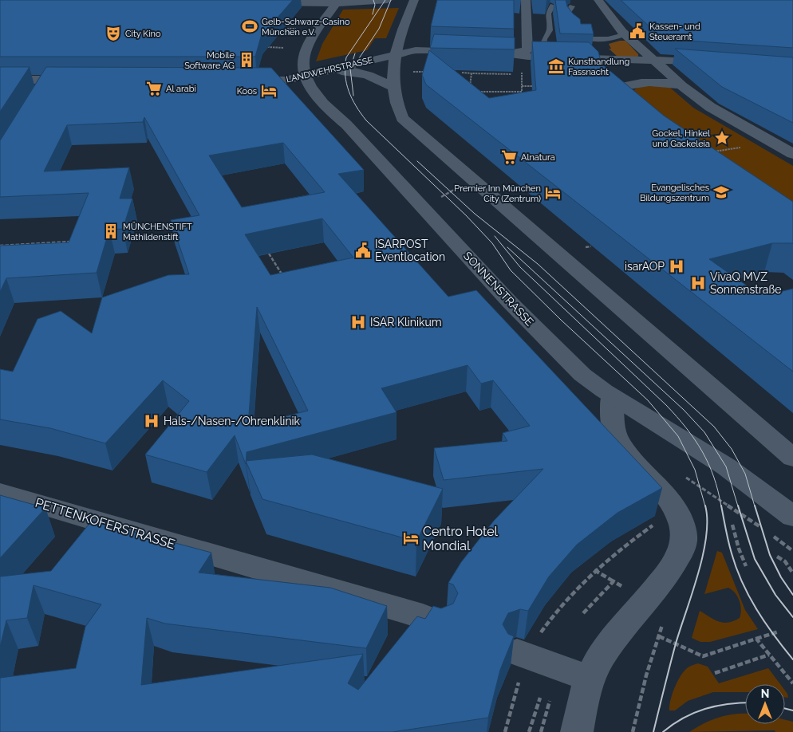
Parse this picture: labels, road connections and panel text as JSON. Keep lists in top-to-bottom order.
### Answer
{
  "streets": {
    "main road": ["LANDWEHRSTRASSE", "SONNENSTRASSE", "PETTENKOFERSTRASSE"]
  },
  "crossings": [
    ["LANDWEHRSTRASSE", "SONNENSTRASSE"]
  ],
  "places": {
    "sports": ["Gelb-Schwarz-Casino München e.V."],
    "public building": ["Kassen- und Steueramt", "ISARPOST Eventlocation"],
    "theatre": ["City Kino"],
    "building": ["Mobile Software AG", "MÜNCHENSTIFT Mathildenstift"],
    "museum": ["Kunsthandlung Fassnacht"],
    "supermarket": ["Al arabi", "Alnatura"],
    "hotel": ["Koos", "Premier Inn München City (Zentrum)", "Centro Hotel Mondial"],
    "place": ["Gockel, Hinkel und Gackeleia"],
    "school or university": ["Evangelisches Bildungszentrum"],
    "hospital": [
      "isarAOP",
      "VivaQ MVZ Sonnenstraße",
      "ISAR Klinikum",
      "Hals-/Nasen-/Ohrenklinik"
    ]
  },
  "north": "top"
}
